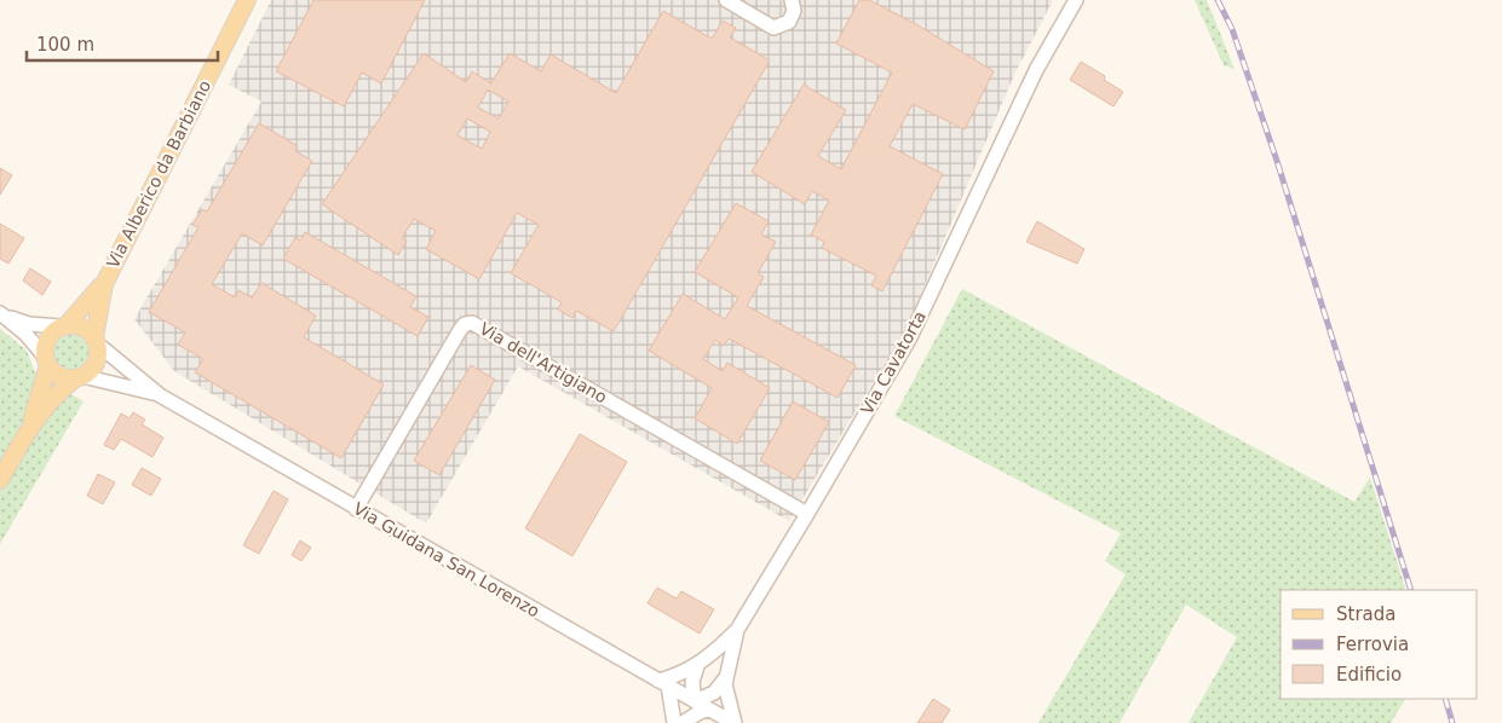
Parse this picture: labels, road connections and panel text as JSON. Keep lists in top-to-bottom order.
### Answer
{
  "streets": {
    "main road": ["Via Alberico da Barbiano"],
    "street": ["Via dell'Artigiano", "Via Cavatorta", "Via Guidana San Lorenzo"]
  },
  "crossings": [
    ["Via dell'Artigiano", "Via Cavatorta"],
    ["Via dell'Artigiano", "Via Guidana San Lorenzo"],
    ["Via Cavatorta", "Via Guidana San Lorenzo"]
  ],
  "legend": ["Strada", "Ferrovia", "Edificio"],
  "scale_bar": "100 m"
}
